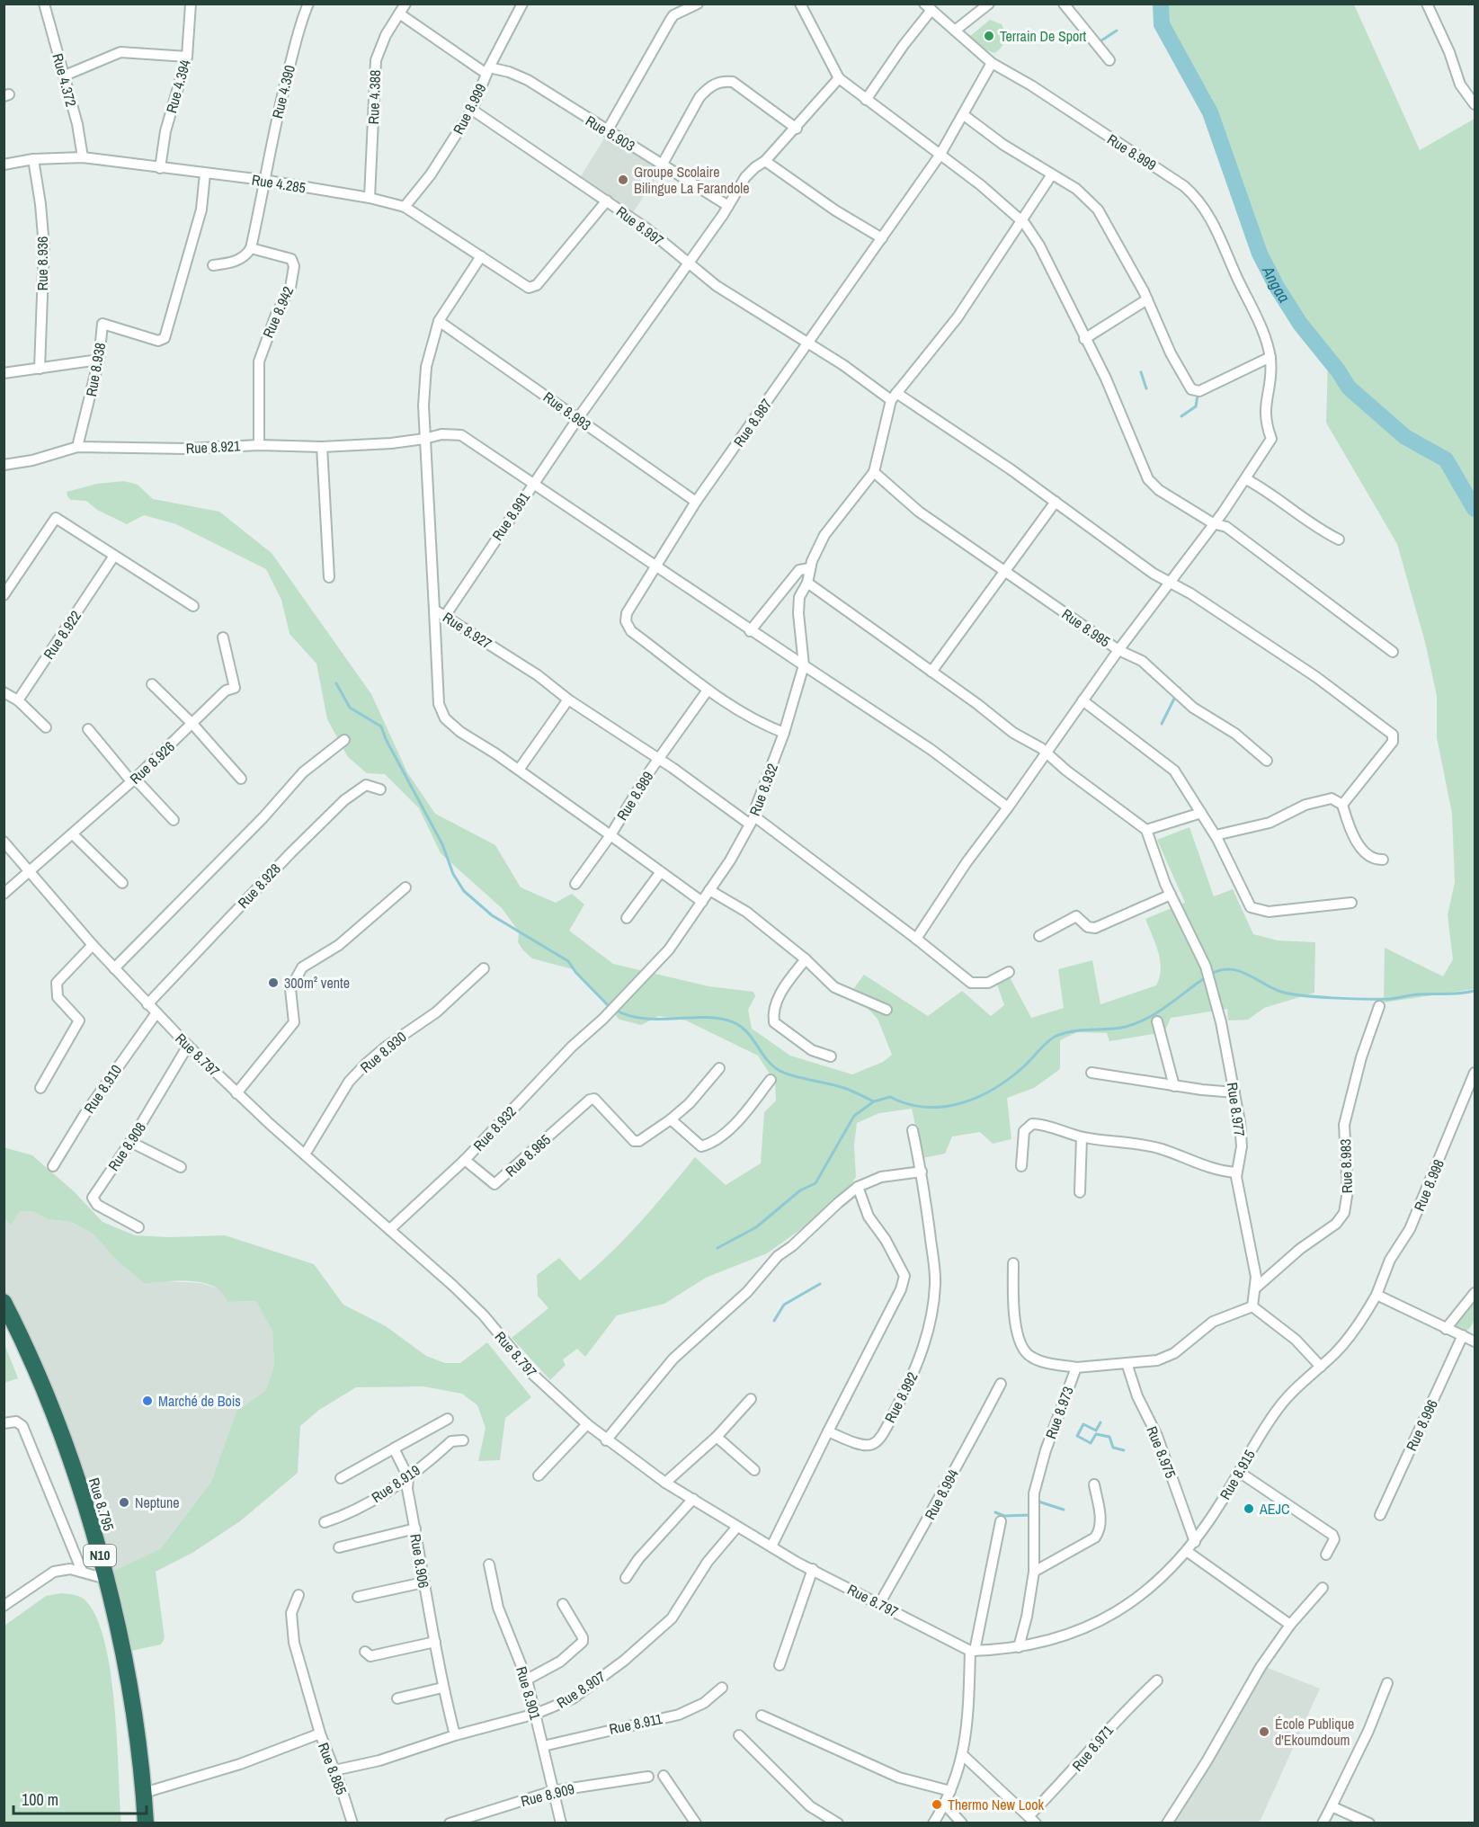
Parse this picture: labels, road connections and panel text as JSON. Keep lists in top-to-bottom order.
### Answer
{
  "streets": {
    "highway": ["Rue 8.795", "N10"],
    "street": [
      "Rue 4.372",
      "Rue 4.394",
      "Rue 4.390",
      "Rue 4.388",
      "Rue 8.999",
      "Rue 8.903",
      "Rue 4.285",
      "Rue 8.997",
      "Rue 8.936",
      "Rue 8.942",
      "Rue 8.938",
      "Rue 8.993",
      "Rue 8.987",
      "Rue 8.921",
      "Rue 8.991",
      "Rue 8.995",
      "Rue 8.927",
      "Rue 8.922",
      "Rue 8.926",
      "Rue 8.932",
      "Rue 8.989",
      "Rue 8.928",
      "Rue 8.930",
      "Rue 8.797",
      "Rue 8.910",
      "Rue 8.977",
      "Rue 8.908",
      "Rue 8.985",
      "Rue 8.983",
      "Rue 8.998",
      "Rue 8.992",
      "Rue 8.973",
      "Rue 8.996",
      "Rue 8.975",
      "Rue 8.915",
      "Rue 8.919",
      "Rue 8.994",
      "Rue 8.906",
      "Rue 8.907",
      "Rue 8.901",
      "Rue 8.911",
      "Rue 8.971",
      "Rue 8.885",
      "Rue 8.909"
    ]
  },
  "crossings": [
    ["Rue 4.372", "Rue 4.285"],
    ["Rue 4.394", "Rue 4.285"],
    ["Rue 4.390", "Rue 4.285"],
    ["Rue 4.388", "Rue 8.903"],
    ["Rue 4.388", "Rue 4.285"],
    ["Rue 8.999", "Rue 8.903"],
    ["Rue 8.999", "Rue 4.285"],
    ["Rue 8.999", "Rue 8.997"],
    ["Rue 8.999", "Rue 8.987"],
    ["Rue 8.999", "Rue 8.995"],
    ["Rue 8.903", "Rue 8.991"],
    ["Rue 4.285", "Rue 8.997"],
    ["Rue 4.285", "Rue 8.936"],
    ["Rue 4.285", "Rue 8.938"],
    ["Rue 4.285", "Rue 8.927"],
    ["Rue 8.997", "Rue 8.987"],
    ["Rue 8.997", "Rue 8.991"],
    ["Rue 8.942", "Rue 8.921"],
    ["Rue 8.938", "Rue 8.921"],
    ["Rue 8.993", "Rue 8.987"],
    ["Rue 8.993", "Rue 8.991"],
    ["Rue 8.993", "Rue 8.927"],
    ["Rue 8.987", "Rue 8.932"],
    ["Rue 8.987", "Rue 8.989"],
    ["Rue 8.921", "Rue 8.927"],
    ["Rue 8.991", "Rue 8.927"],
    ["Rue 8.995", "Rue 8.927"],
    ["Rue 8.927", "Rue 8.932"],
    ["Rue 8.927", "Rue 8.989"],
    ["Rue 8.926", "Rue 8.797"],
    ["Rue 8.932", "Rue 8.989"],
    ["Rue 8.932", "Rue 8.797"],
    ["Rue 8.932", "Rue 8.985"],
    ["Rue 8.928", "Rue 8.797"],
    ["Rue 8.930", "Rue 8.797"],
    ["Rue 8.797", "Rue 8.910"],
    ["Rue 8.797", "Rue 8.908"],
    ["Rue 8.797", "Rue 8.915"],
    ["Rue 8.797", "Rue 8.994"],
    ["Rue 8.797", "Rue 8.907"],
    ["Rue 8.977", "Rue 8.983"],
    ["Rue 8.977", "Rue 8.973"],
    ["Rue 8.998", "Rue 8.915"],
    ["Rue 8.973", "Rue 8.975"],
    ["Rue 8.973", "Rue 8.915"],
    ["Rue 8.975", "Rue 8.915"],
    ["Rue 8.919", "Rue 8.906"],
    ["Rue 8.795", "Rue 8.885"],
    ["Rue 8.906", "Rue 8.907"],
    ["Rue 8.907", "Rue 8.901"],
    ["Rue 8.907", "Rue 8.885"],
    ["Rue 8.901", "Rue 8.911"],
    ["Rue 8.901", "Rue 8.909"]
  ],
  "water": ["Angaa"],
  "places": [
    "Terrain De Sport",
    "Groupe Scolaire Bilingue La Farandole",
    "300m² vente",
    "Marché de Bois",
    "Neptune",
    "AEJC",
    "École Publique d'Ekoumdoum",
    "Thermo New Look"
  ],
  "scale_bar": "100 m"
}
